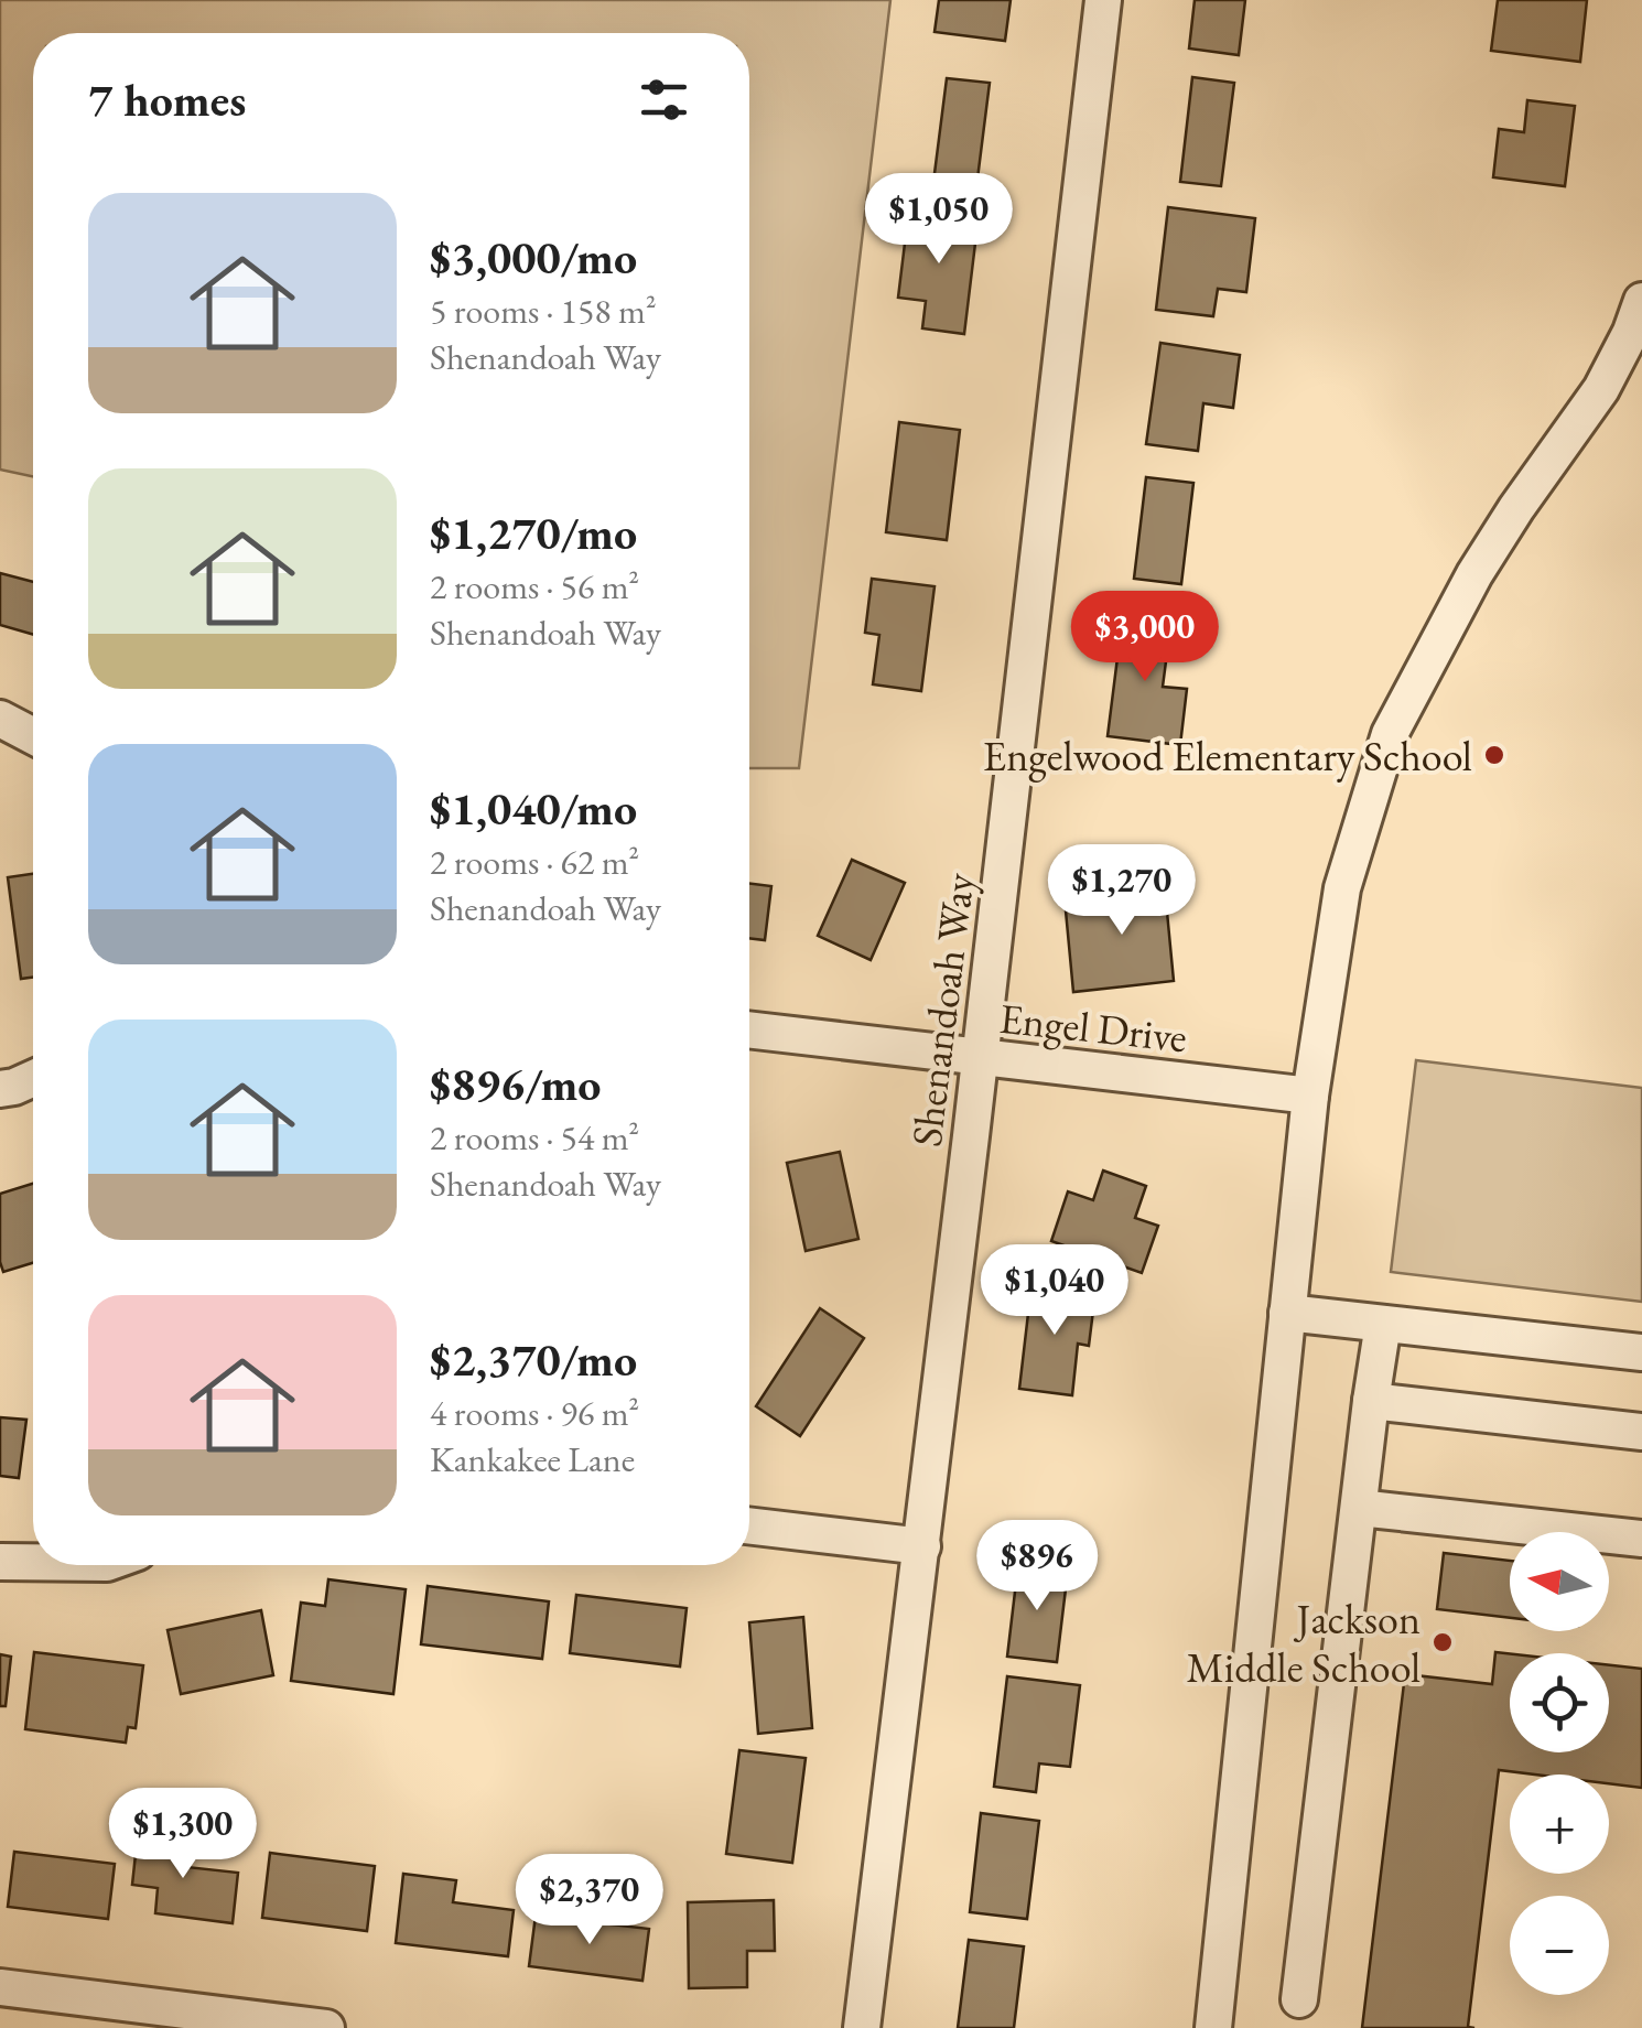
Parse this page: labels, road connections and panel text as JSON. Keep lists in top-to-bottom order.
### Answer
{
  "streets": {
    "street": ["Shenandoah Way", "Engel Drive"]
  },
  "crossings": [
    ["Shenandoah Way", "Engel Drive"]
  ],
  "places": ["Engelwood Elementary School", "Jackson Middle School"],
  "north": "left",
  "page": {
    "heading": "7 homes",
    "list": [
      {
        "name": "$3,000/mo",
        "note": "5 rooms · 158 m² · Shenandoah Way"
      },
      {
        "name": "$1,270/mo",
        "note": "2 rooms · 56 m² · Shenandoah Way"
      },
      {
        "name": "$1,040/mo",
        "note": "2 rooms · 62 m² · Shenandoah Way"
      },
      {
        "name": "$896/mo",
        "note": "2 rooms · 54 m² · Shenandoah Way"
      },
      {
        "name": "$2,370/mo",
        "note": "4 rooms · 96 m² · Kankakee Lane"
      }
    ],
    "price": [
      "$1,050",
      "$3,000",
      "$1,270",
      "$1,040",
      "$896",
      "$1,300",
      "$2,370"
    ],
    "map_buttons": ["+", "−"]
  }
}
